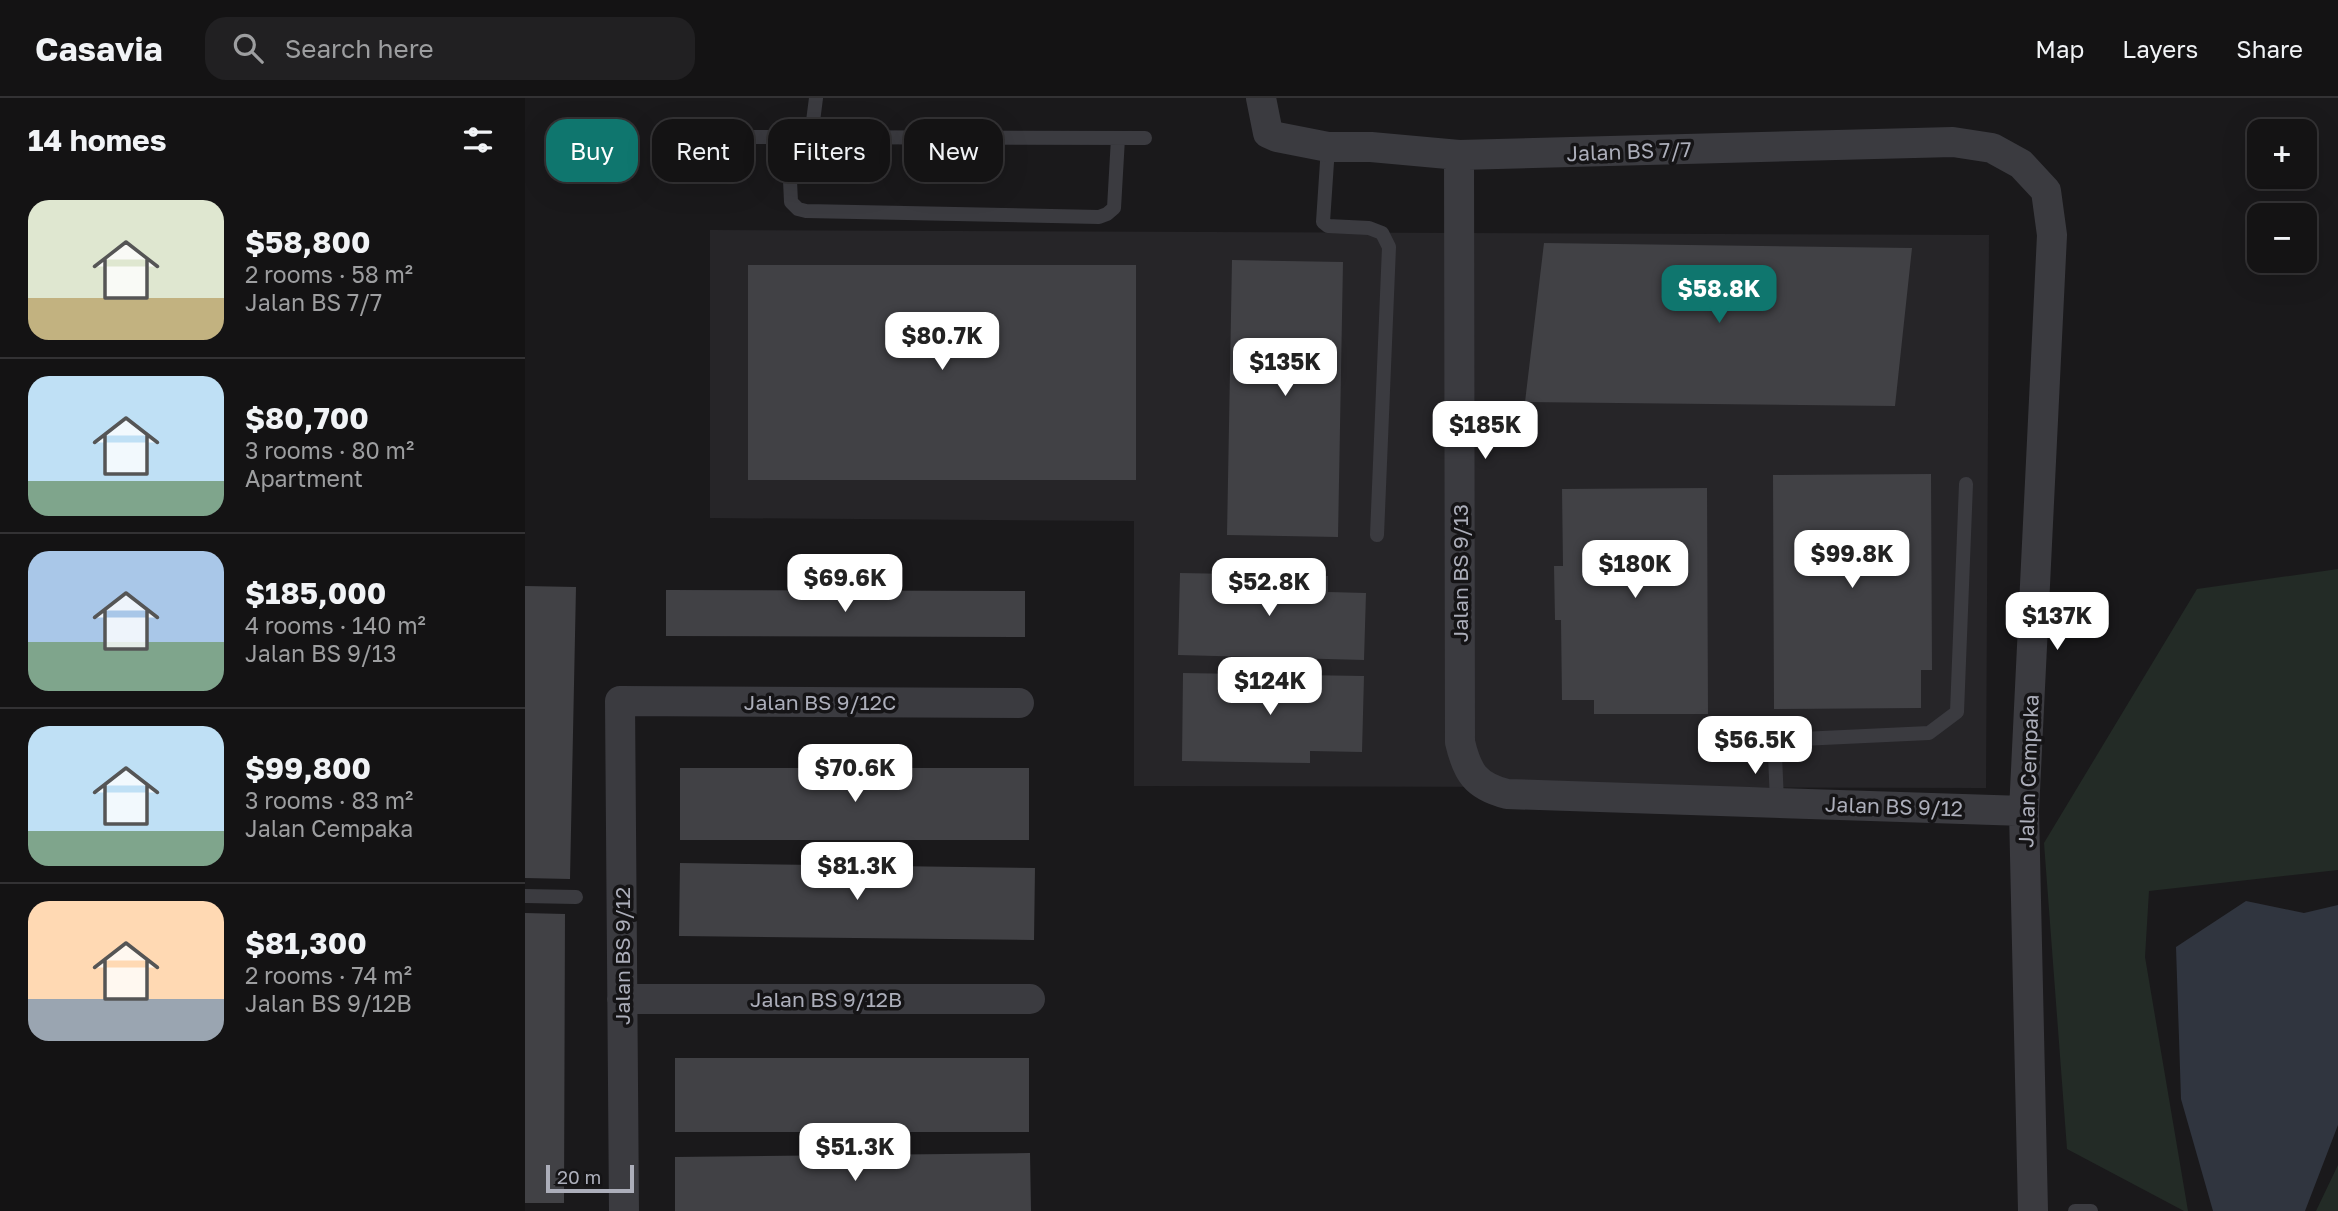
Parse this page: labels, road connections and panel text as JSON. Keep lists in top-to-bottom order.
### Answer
{
  "streets": {
    "street": [
      "Jalan BS 7/7",
      "Jalan BS 9/13",
      "Jalan BS 9/12C",
      "Jalan Cempaka",
      "Jalan BS 9/12",
      "Jalan BS 9/12B"
    ]
  },
  "crossings": [
    ["Jalan BS 7/7", "Jalan BS 9/13"],
    ["Jalan BS 7/7", "Jalan Cempaka"],
    ["Jalan BS 9/13", "Jalan BS 9/12"],
    ["Jalan BS 9/12C", "Jalan BS 9/12"],
    ["Jalan Cempaka", "Jalan BS 9/12"],
    ["Jalan BS 9/12", "Jalan BS 9/12B"]
  ],
  "scale_bar": "20 m",
  "page": {
    "header": "Casavia",
    "search": "Search here",
    "nav": ["Map", "Layers", "Share"],
    "heading": "14 homes",
    "map_buttons": ["+", "−"],
    "chip": [
      "Buy",
      "Rent",
      "Filters",
      "New"
    ],
    "list": [
      {
        "name": "$58,800",
        "note": "2 rooms · 58 m² · Jalan BS 7/7"
      },
      {
        "name": "$80,700",
        "note": "3 rooms · 80 m² · Apartment"
      },
      {
        "name": "$185,000",
        "note": "4 rooms · 140 m² · Jalan BS 9/13"
      },
      {
        "name": "$99,800",
        "note": "3 rooms · 83 m² · Jalan Cempaka"
      },
      {
        "name": "$81,300",
        "note": "2 rooms · 74 m² · Jalan BS 9/12B"
      }
    ],
    "price": [
      "$58.8K",
      "$80.7K",
      "$135K",
      "$185K",
      "$99.8K",
      "$180K",
      "$69.6K",
      "$52.8K",
      "$137K",
      "$124K",
      "$56.5K",
      "$70.6K",
      "$81.3K",
      "$51.3K"
    ],
    "scale": "20 m"
  }
}
